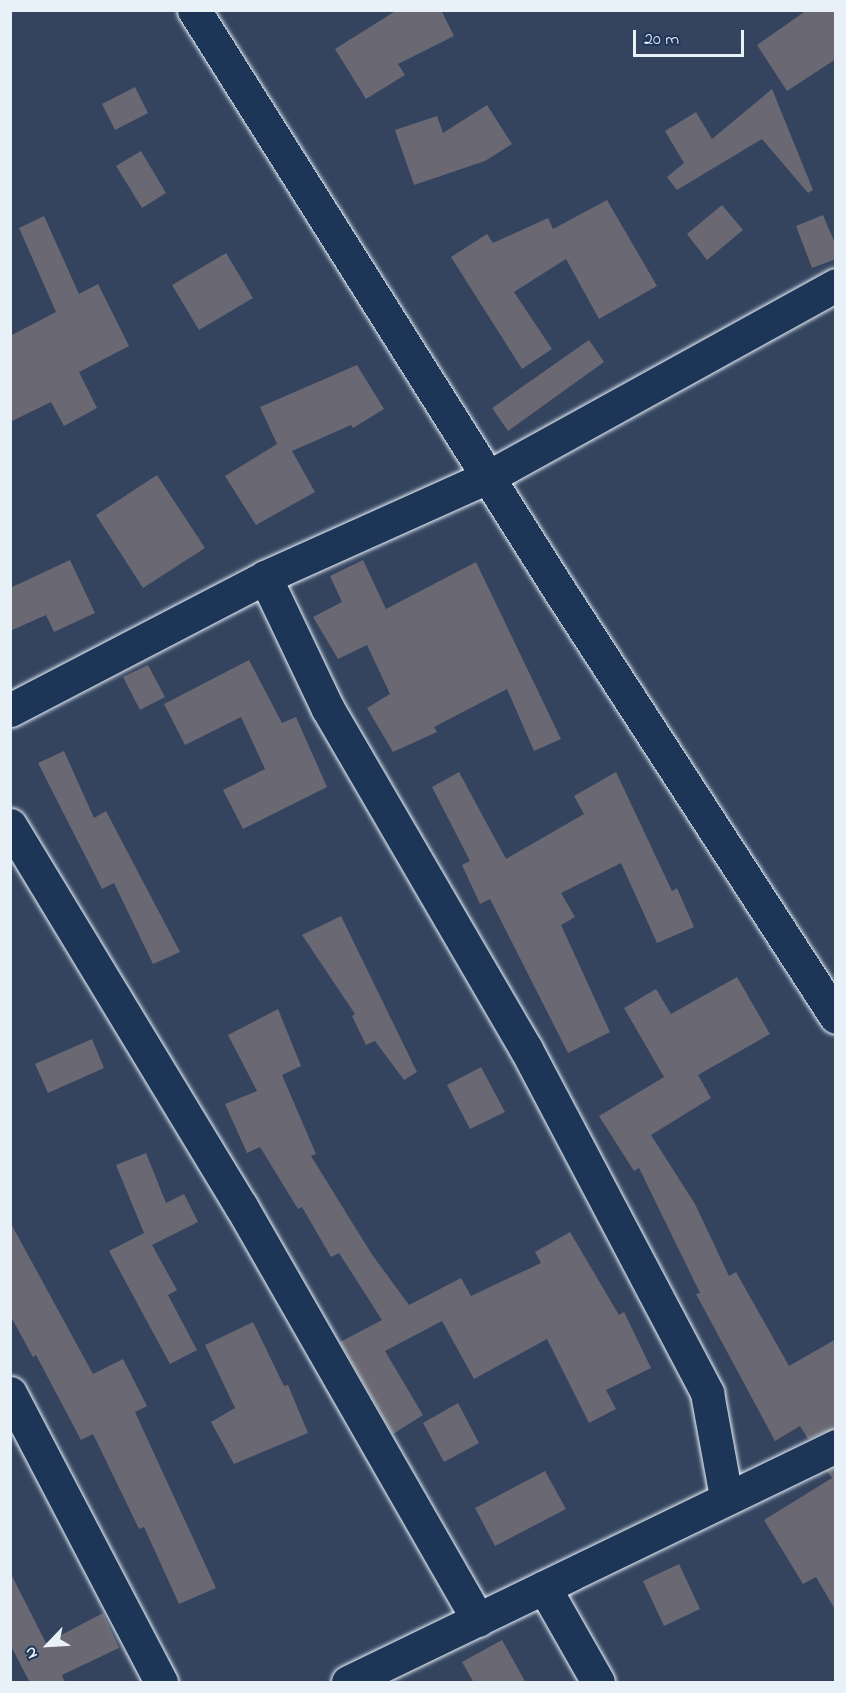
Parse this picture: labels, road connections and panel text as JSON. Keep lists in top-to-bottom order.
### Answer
{
  "scale_bar": "20 m",
  "north": "bottom left"
}
